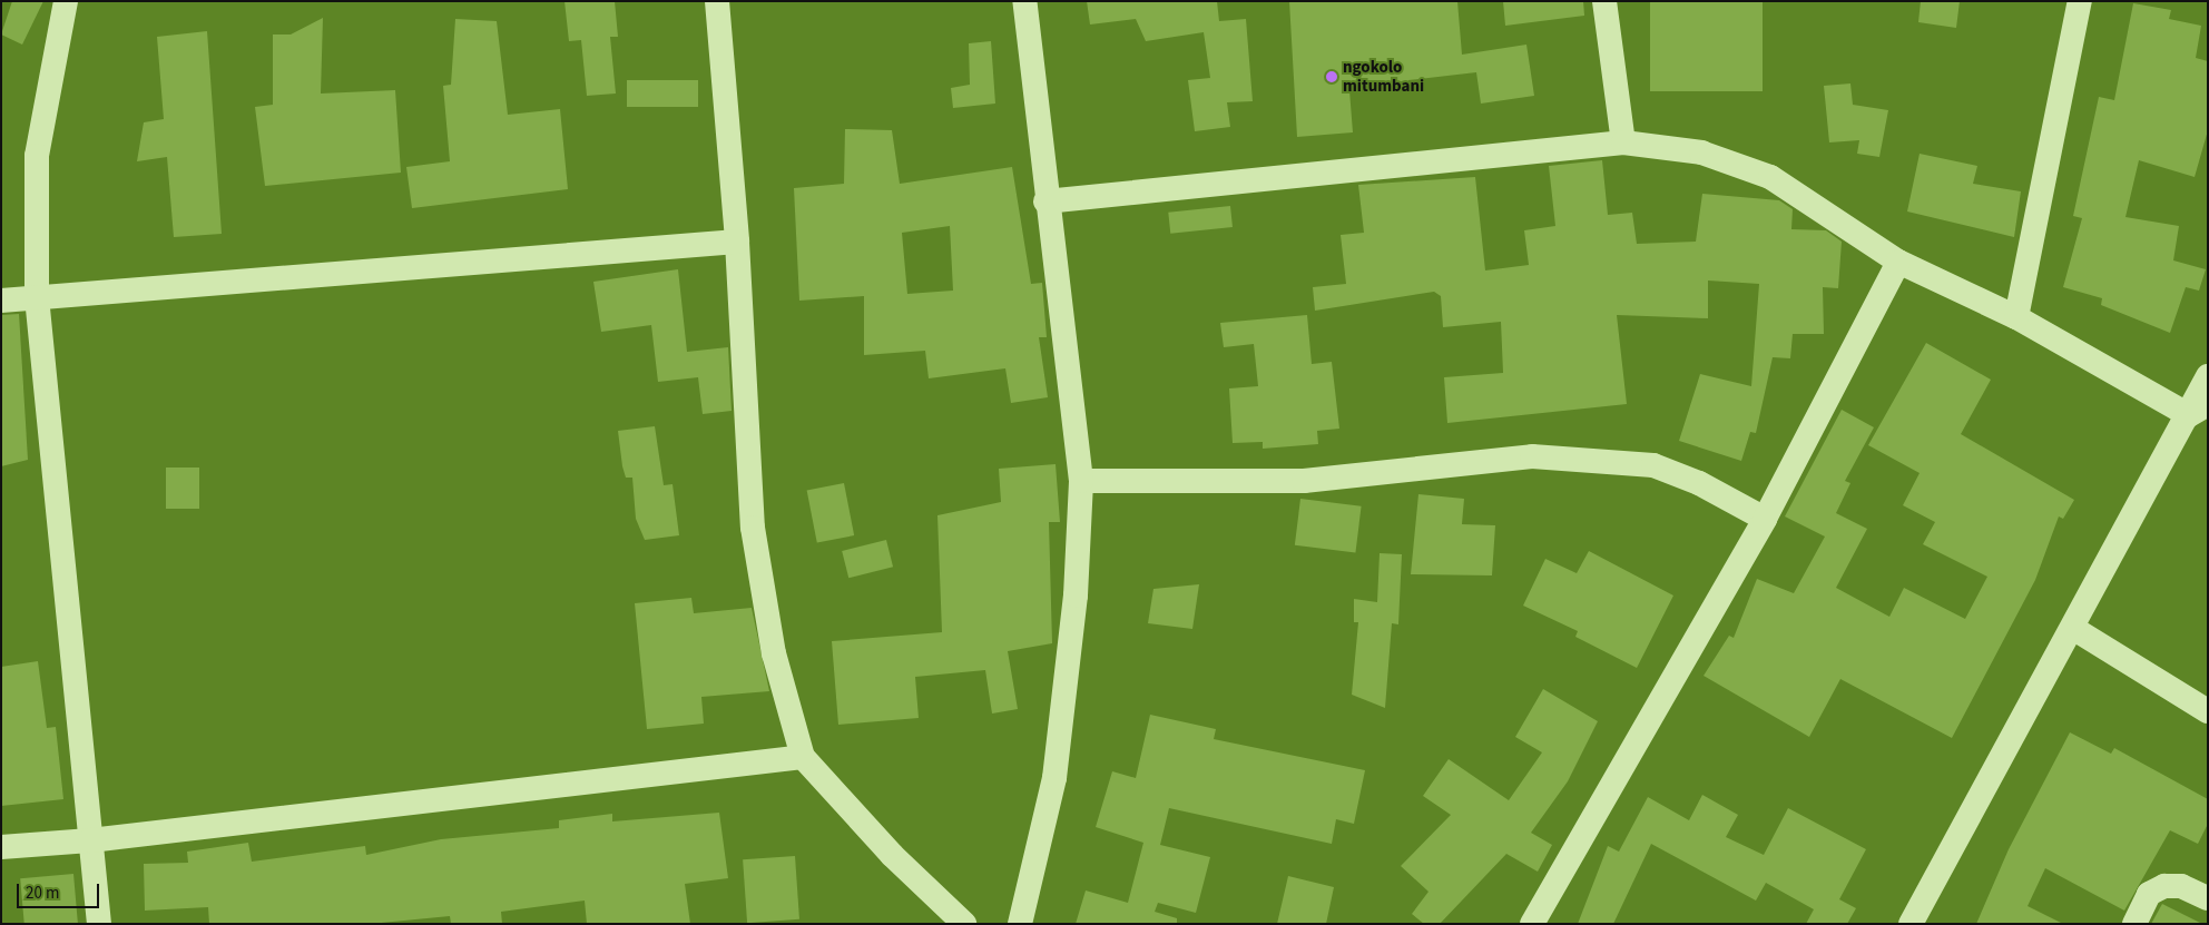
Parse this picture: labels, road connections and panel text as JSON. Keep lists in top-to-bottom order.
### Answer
{
  "places": ["ngokolo mitumbani"],
  "scale_bar": "20 m"
}
